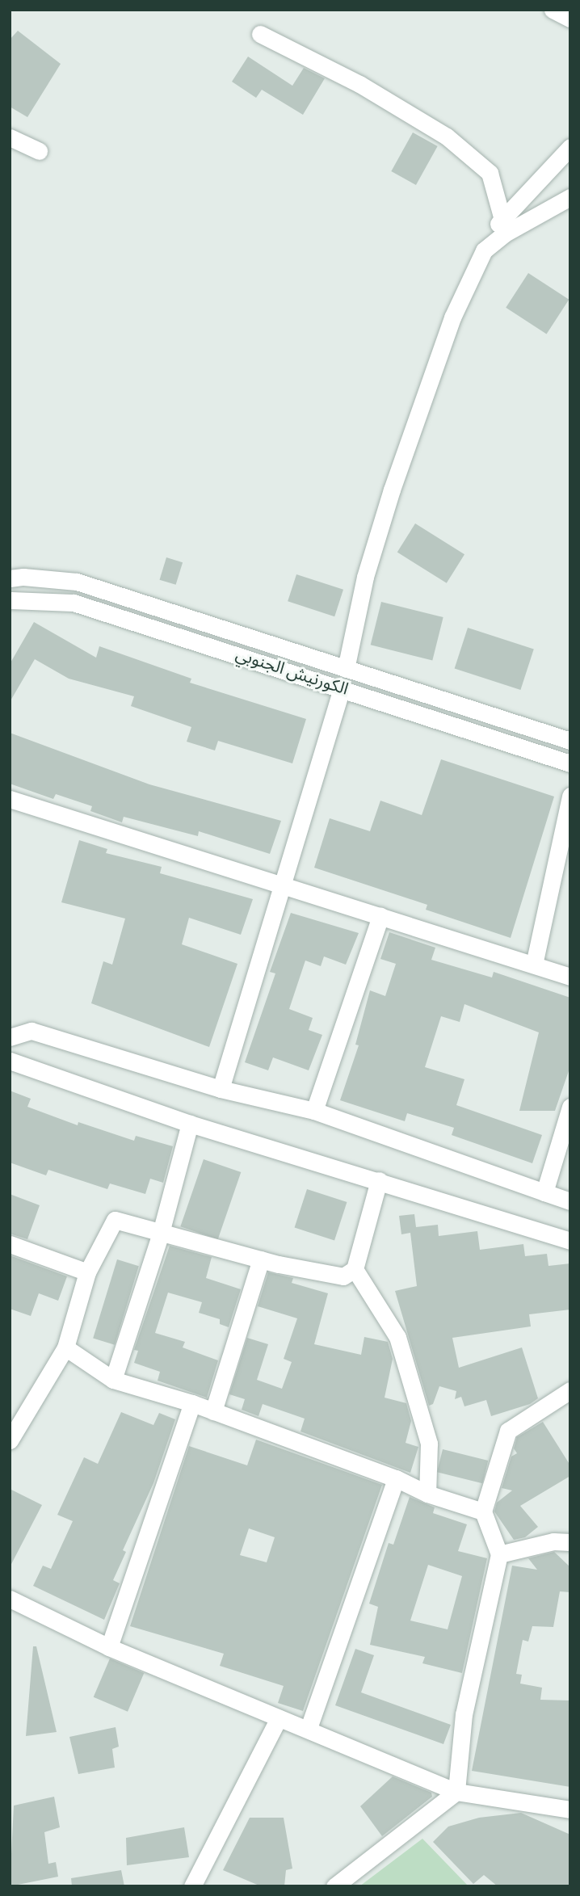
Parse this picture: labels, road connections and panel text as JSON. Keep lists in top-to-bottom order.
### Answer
{
  "streets": {
    "street": ["الكورنيش الجنوبي"]
  }
}
